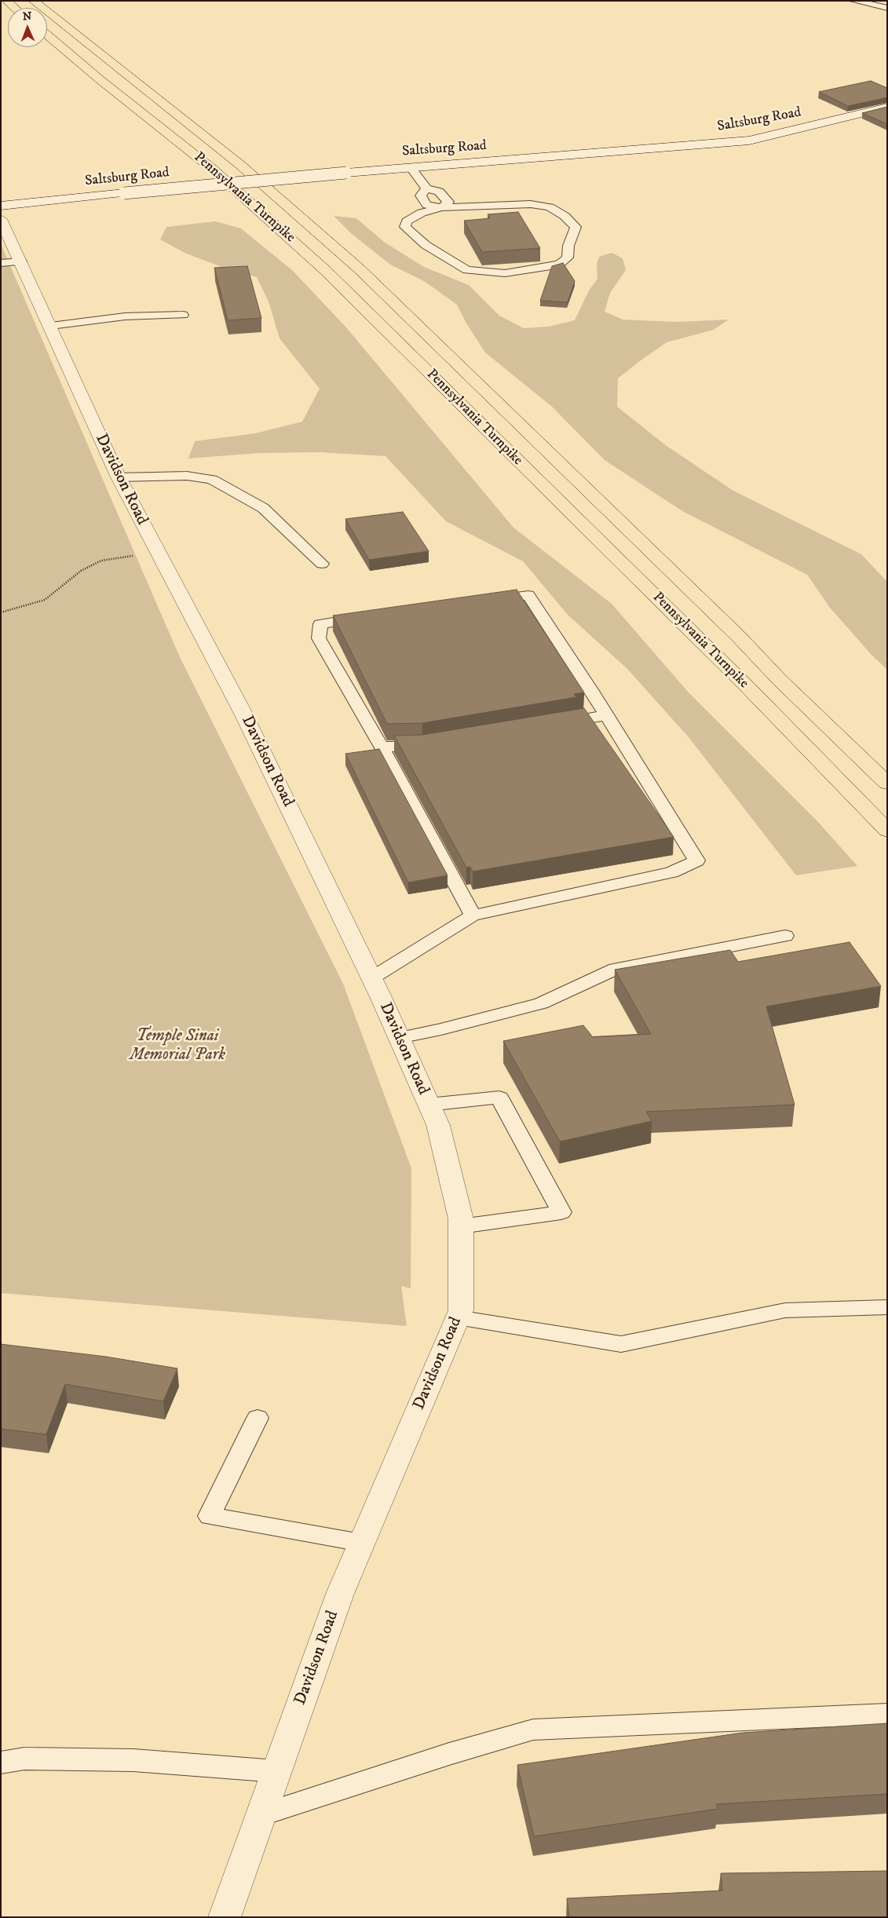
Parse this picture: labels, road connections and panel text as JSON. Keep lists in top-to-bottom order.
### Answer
{
  "streets": {
    "highway": ["Pennsylvania Turnpike"],
    "street": ["Saltsburg Road", "Davidson Road"]
  },
  "parks": ["Temple Sinai Memorial Park"],
  "north": "top"
}
